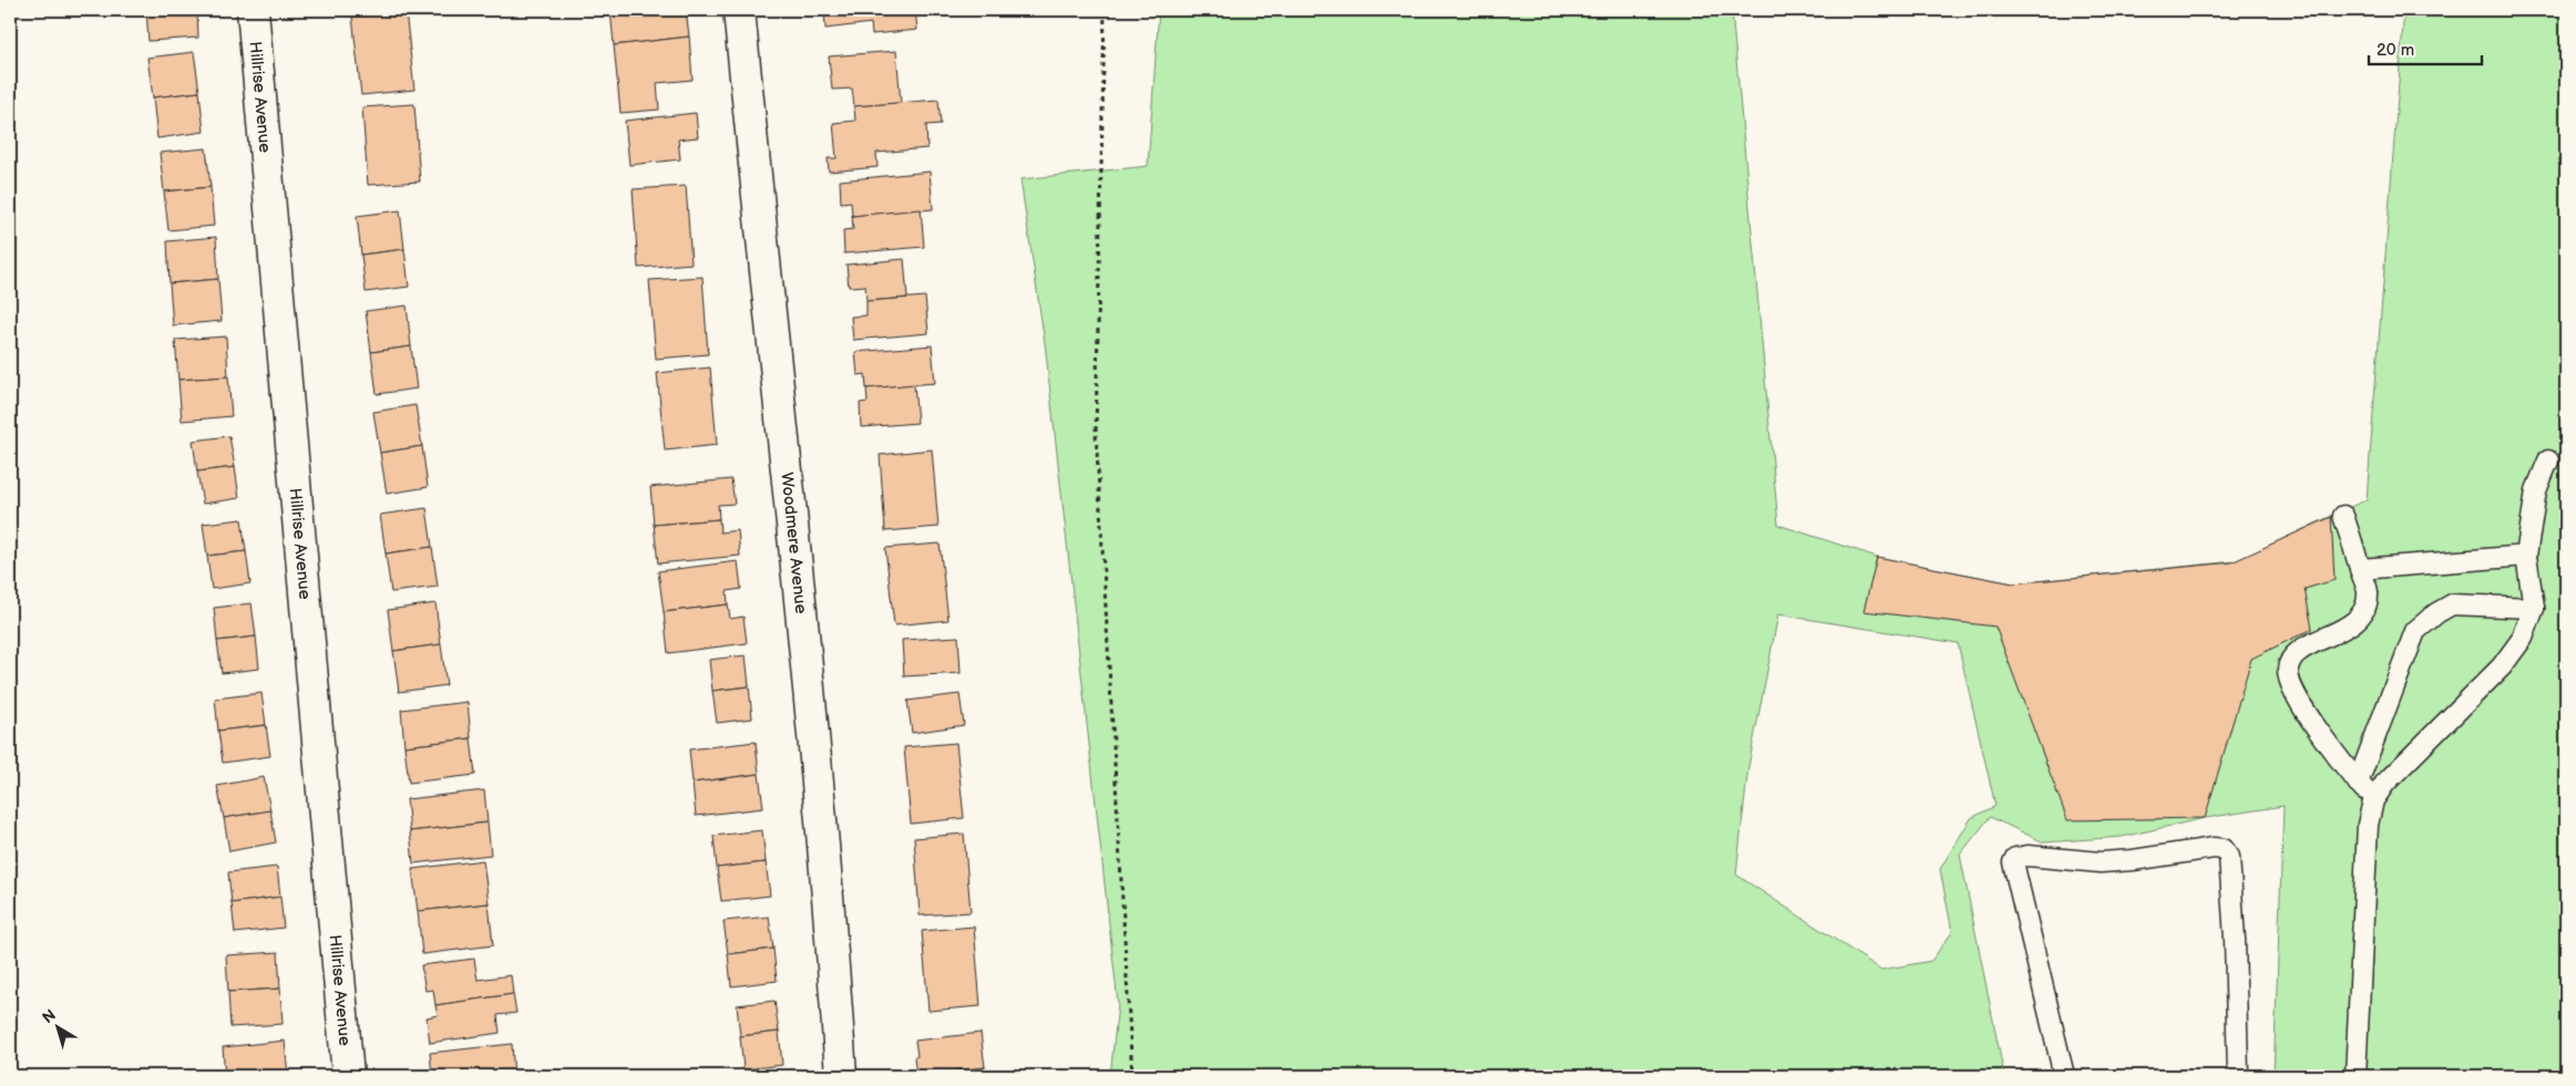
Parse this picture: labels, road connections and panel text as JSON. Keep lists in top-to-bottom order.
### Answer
{
  "streets": {
    "street": ["Hillrise Avenue", "Woodmere Avenue"]
  },
  "scale_bar": "20 m",
  "north": "top left"
}
